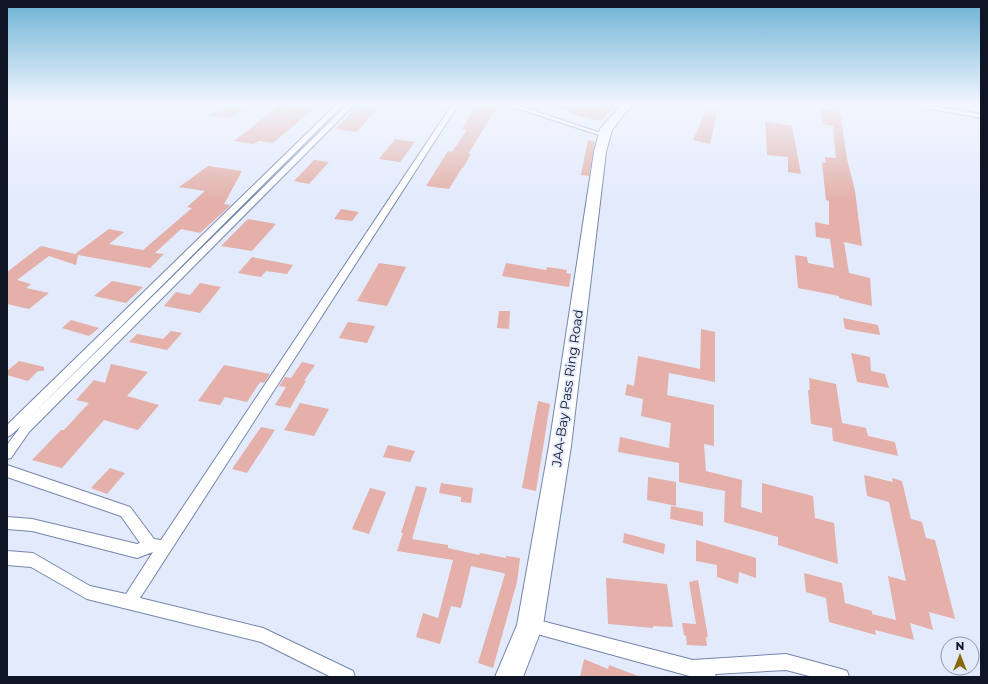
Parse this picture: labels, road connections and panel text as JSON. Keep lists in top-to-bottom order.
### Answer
{
  "streets": {
    "highway": ["JAA-Bay Pass Ring Road"]
  },
  "north": "top"
}
